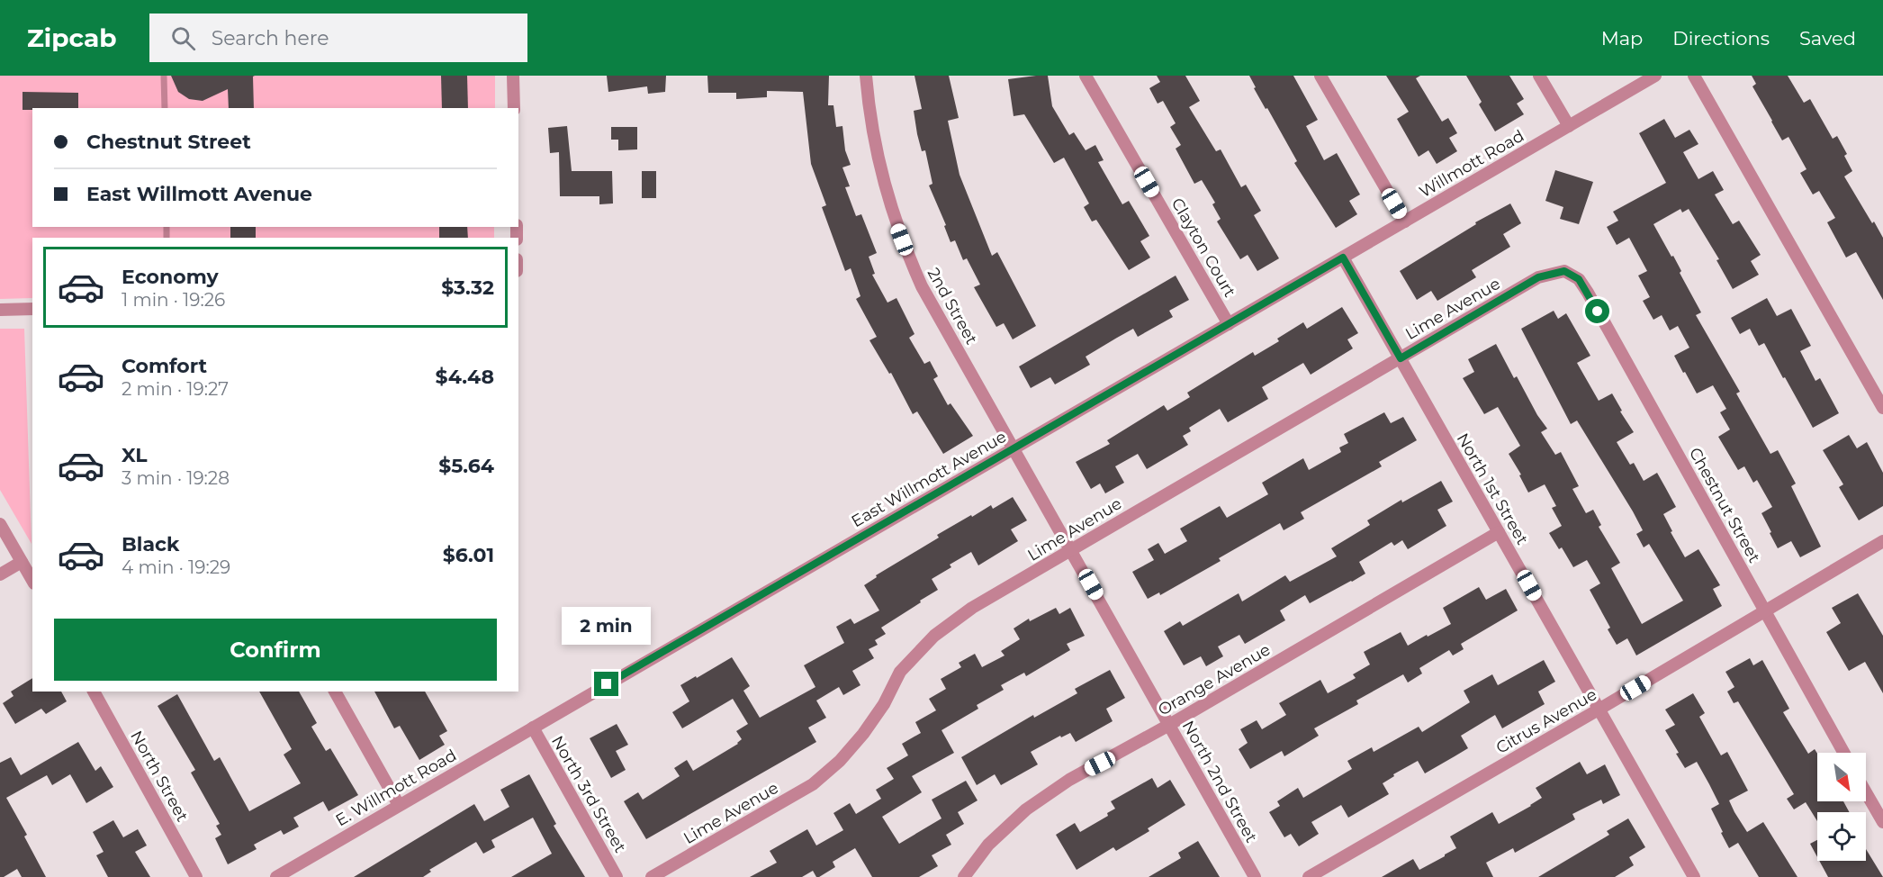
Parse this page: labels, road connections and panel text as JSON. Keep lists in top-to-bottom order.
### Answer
{
  "streets": {
    "street": [
      "Willmott Road",
      "Clayton Court",
      "2nd Street",
      "Lime Avenue",
      "East Willmott Avenue",
      "North 1st Street",
      "Chestnut Street",
      "Orange Avenue",
      "Citrus Avenue",
      "North Street",
      "North 2nd Street",
      "E. Willmott Road",
      "North 3rd Street"
    ]
  },
  "crossings": [
    ["Willmott Road", "East Willmott Avenue"],
    ["Willmott Road", "North 1st Street"],
    ["Clayton Court", "East Willmott Avenue"],
    ["2nd Street", "East Willmott Avenue"],
    ["2nd Street", "North 2nd Street"],
    ["Lime Avenue", "North 1st Street"],
    ["Lime Avenue", "Chestnut Street"],
    ["Lime Avenue", "North 2nd Street"],
    ["East Willmott Avenue", "North 1st Street"],
    ["East Willmott Avenue", "North 2nd Street"],
    ["East Willmott Avenue", "E. Willmott Road"],
    ["East Willmott Avenue", "North 3rd Street"],
    ["North 1st Street", "Orange Avenue"],
    ["North 1st Street", "Citrus Avenue"],
    ["Chestnut Street", "Citrus Avenue"],
    ["Orange Avenue", "North 2nd Street"],
    ["E. Willmott Road", "North 3rd Street"]
  ],
  "north": "bottom right",
  "page": {
    "header": "Zipcab",
    "search": "Search here",
    "nav": ["Map", "Directions", "Saved"],
    "banner": ["Chestnut Street", "East Willmott Avenue"],
    "list": [
      {
        "name": "Economy",
        "note": "1 min · 19:26",
        "value": "$3.32"
      },
      {
        "name": "Comfort",
        "note": "2 min · 19:27",
        "value": "$4.48"
      },
      {
        "name": "XL",
        "note": "3 min · 19:28",
        "value": "$5.64"
      },
      {
        "name": "Black",
        "note": "4 min · 19:29",
        "value": "$6.01"
      }
    ],
    "bubble": "2 min",
    "buttons": "Confirm"
  }
}
